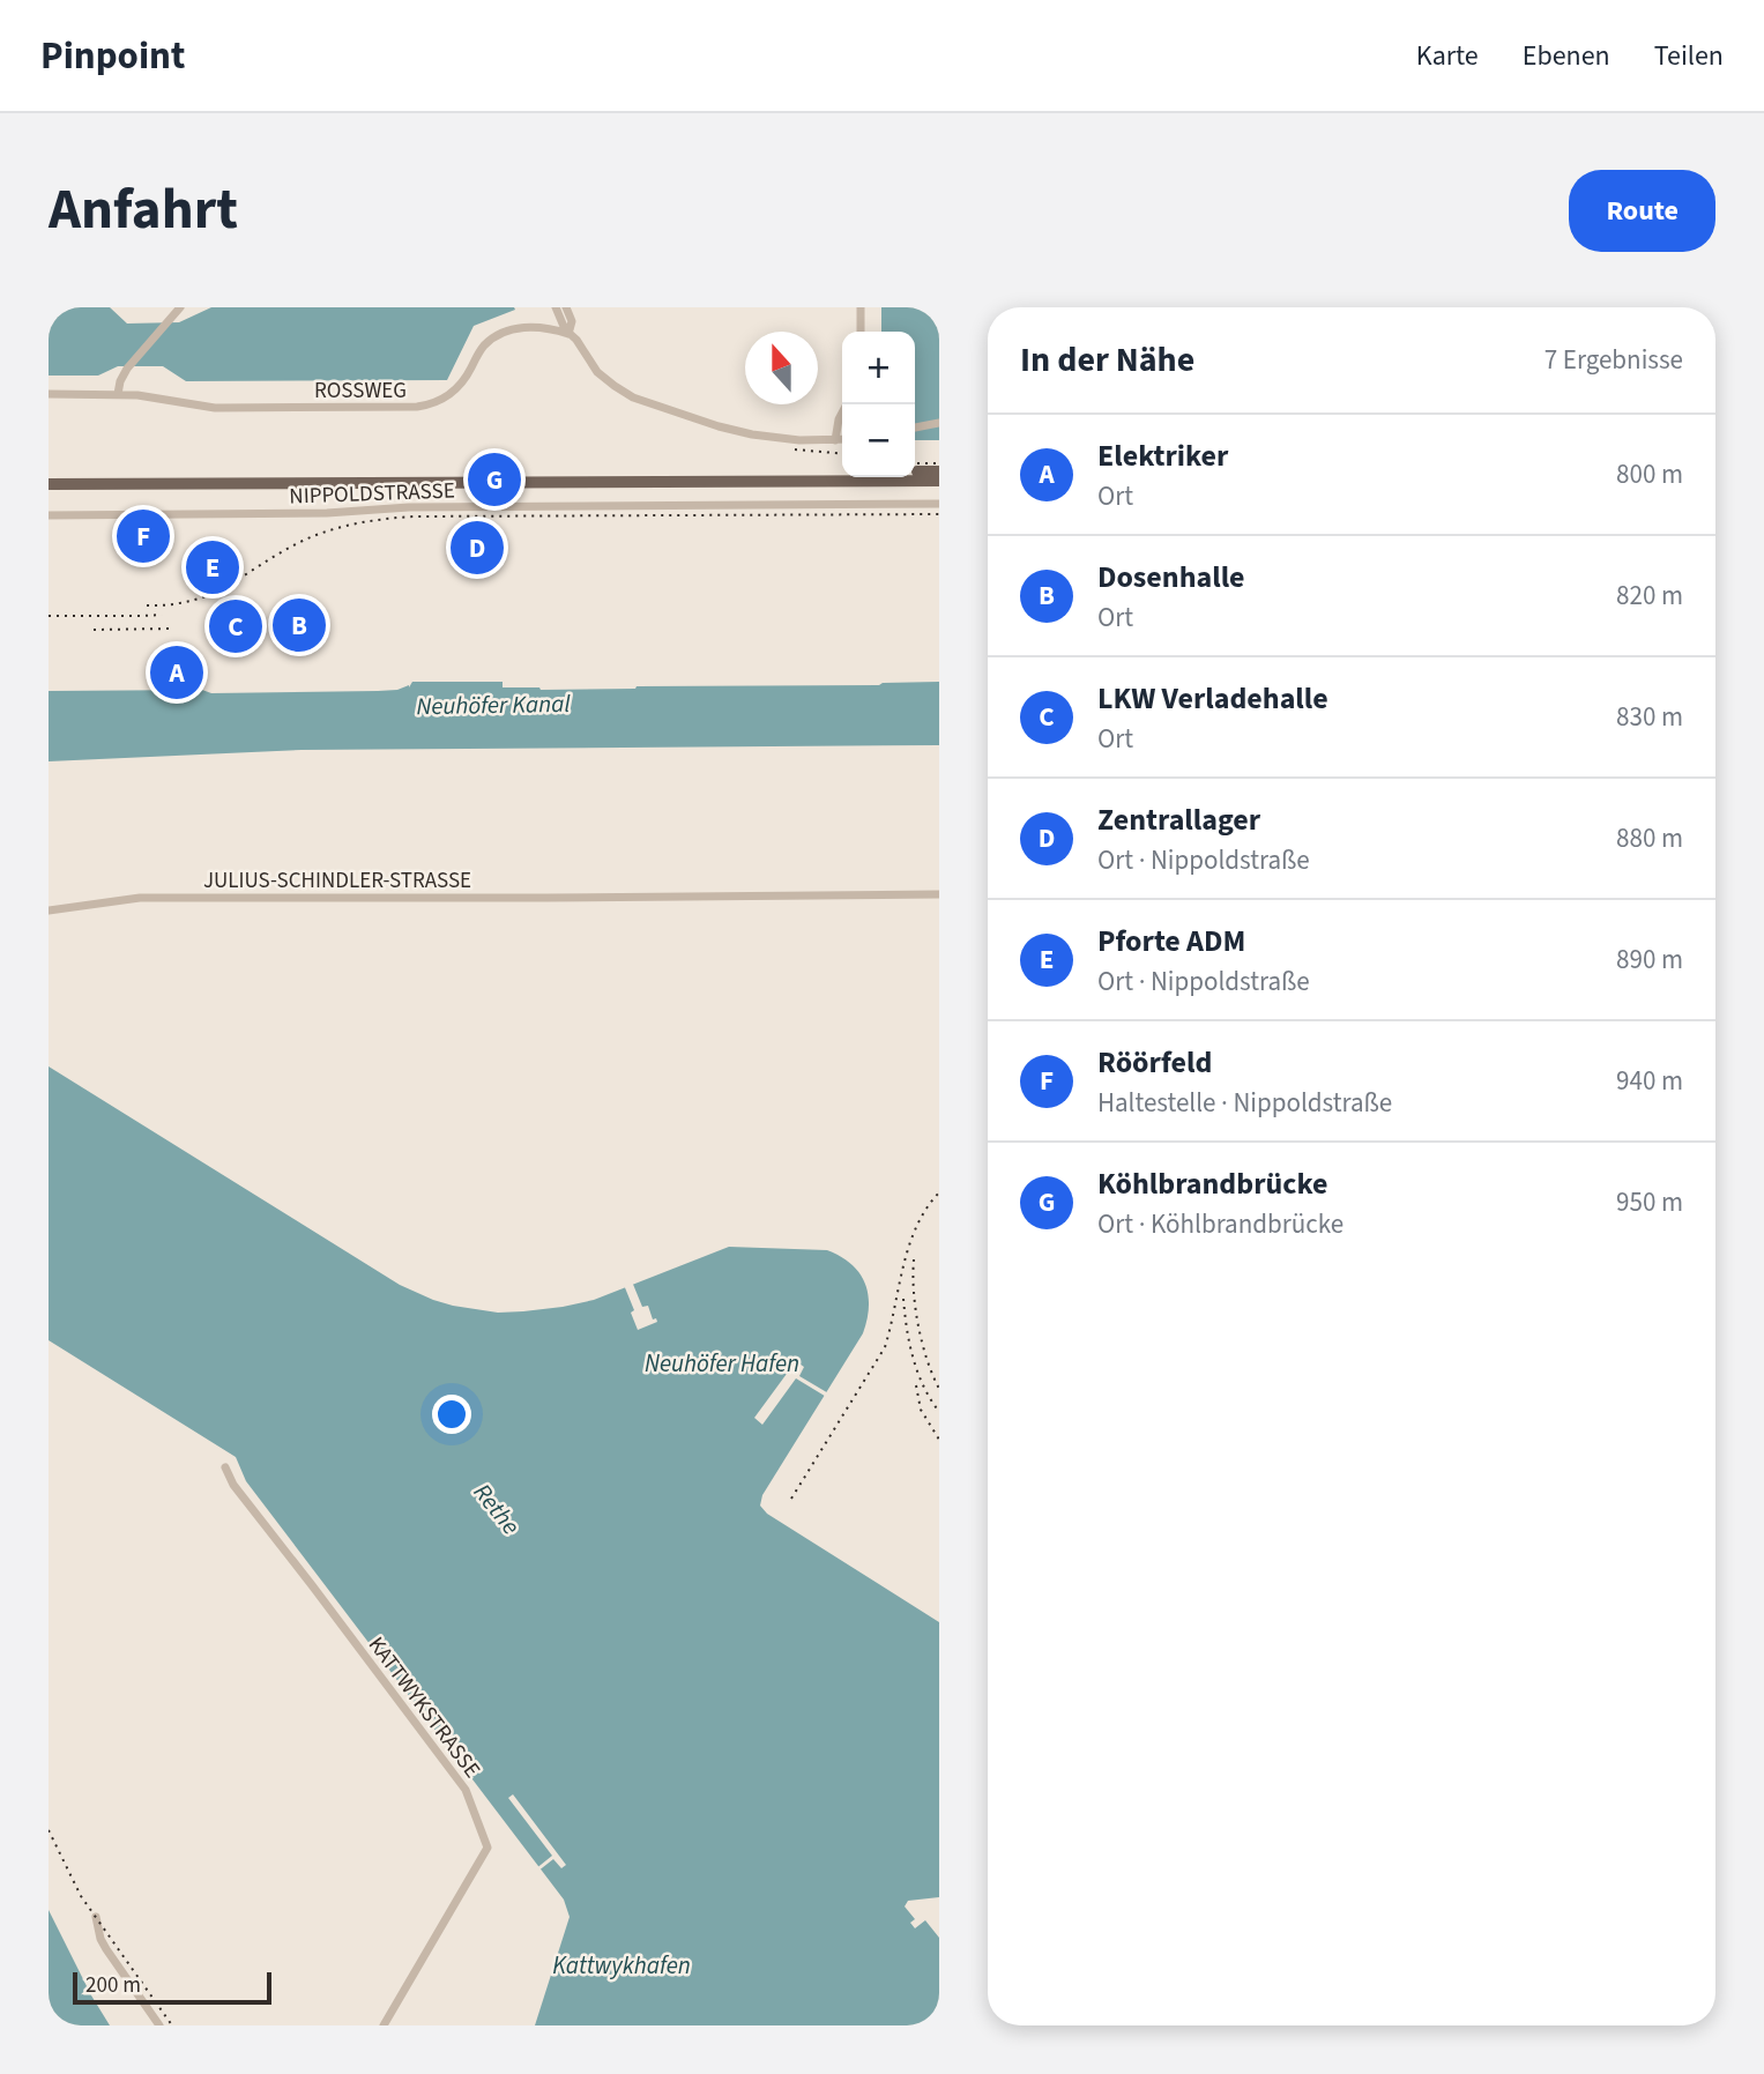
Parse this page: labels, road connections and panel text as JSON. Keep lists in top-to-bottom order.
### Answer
{
  "streets": {
    "street": [
      "ROSSWEG",
      "NIPPOLDSTRASSE",
      "JULIUS-SCHINDLER-STRASSE",
      "KATTWYKSTRASSE"
    ]
  },
  "water": [
    "Neuhöfer Kanal",
    "Neuhöfer Hafen",
    "Rethe",
    "Kattwykhafen"
  ],
  "scale_bar": "200 m",
  "north": "top",
  "page": {
    "header": "Pinpoint",
    "nav": ["Karte", "Ebenen", "Teilen"],
    "title": "Anfahrt",
    "buttons": "Route",
    "heading": ["In der Nähe", "7 Ergebnisse"],
    "map_buttons": ["+", "−"],
    "list": [
      {
        "mark": "A",
        "name": "Elektriker",
        "note": "Ort",
        "value": "800 m"
      },
      {
        "mark": "B",
        "name": "Dosenhalle",
        "note": "Ort",
        "value": "820 m"
      },
      {
        "mark": "C",
        "name": "LKW Verladehalle",
        "note": "Ort",
        "value": "830 m"
      },
      {
        "mark": "D",
        "name": "Zentrallager",
        "note": "Ort · Nippoldstraße",
        "value": "880 m"
      },
      {
        "mark": "E",
        "name": "Pforte ADM",
        "note": "Ort · Nippoldstraße",
        "value": "890 m"
      },
      {
        "mark": "F",
        "name": "Röörfeld",
        "note": "Haltestelle · Nippoldstraße",
        "value": "940 m"
      },
      {
        "mark": "G",
        "name": "Köhlbrandbrücke",
        "note": "Ort · Köhlbrandbrücke",
        "value": "950 m"
      }
    ],
    "pins": [
      "G",
      "F",
      "D",
      "E",
      "B",
      "C",
      "A"
    ],
    "scale": "200 m"
  }
}
